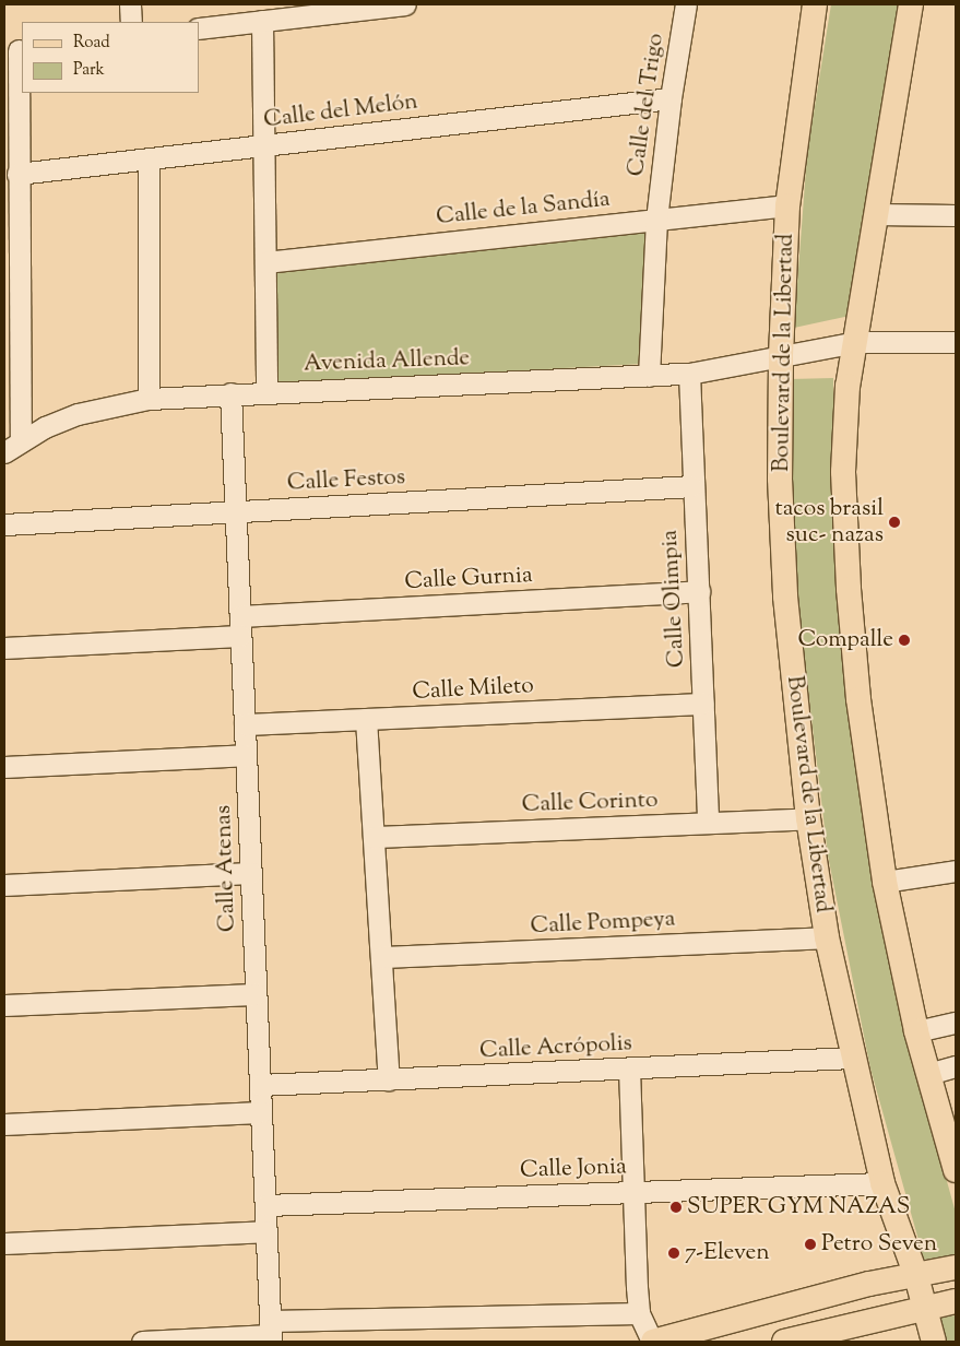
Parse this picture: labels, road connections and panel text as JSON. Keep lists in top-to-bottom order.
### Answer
{
  "streets": {
    "main road": ["Boulevard de la Libertad"],
    "street": [
      "Calle del Trigo",
      "Calle del Melón",
      "Calle de la Sandía",
      "Avenida Allende",
      "Calle Festos",
      "Calle Gurnia",
      "Calle Olimpia",
      "Calle Mileto",
      "Calle Corinto",
      "Calle Atenas",
      "Calle Pompeya",
      "Calle Acrópolis",
      "Calle Jonia"
    ]
  },
  "crossings": [
    ["Calle del Trigo", "Calle del Melón"],
    ["Calle del Trigo", "Calle de la Sandía"],
    ["Calle del Trigo", "Avenida Allende"],
    ["Calle de la Sandía", "Boulevard de la Libertad"],
    ["Boulevard de la Libertad", "Avenida Allende"],
    ["Boulevard de la Libertad", "Calle Corinto"],
    ["Boulevard de la Libertad", "Calle Pompeya"],
    ["Boulevard de la Libertad", "Calle Acrópolis"],
    ["Boulevard de la Libertad", "Calle Jonia"],
    ["Avenida Allende", "Calle Olimpia"],
    ["Avenida Allende", "Calle Atenas"],
    ["Calle Festos", "Calle Olimpia"],
    ["Calle Festos", "Calle Atenas"],
    ["Calle Gurnia", "Calle Olimpia"],
    ["Calle Gurnia", "Calle Atenas"],
    ["Calle Olimpia", "Calle Mileto"],
    ["Calle Olimpia", "Calle Corinto"],
    ["Calle Mileto", "Calle Atenas"],
    ["Calle Atenas", "Calle Acrópolis"],
    ["Calle Atenas", "Calle Jonia"]
  ],
  "places": [
    "tacos brasil suc- nazas",
    "Compalle",
    "SUPER GYM NAZAS",
    "Petro Seven",
    "7-Eleven"
  ],
  "legend": ["Road", "Park"]
}
